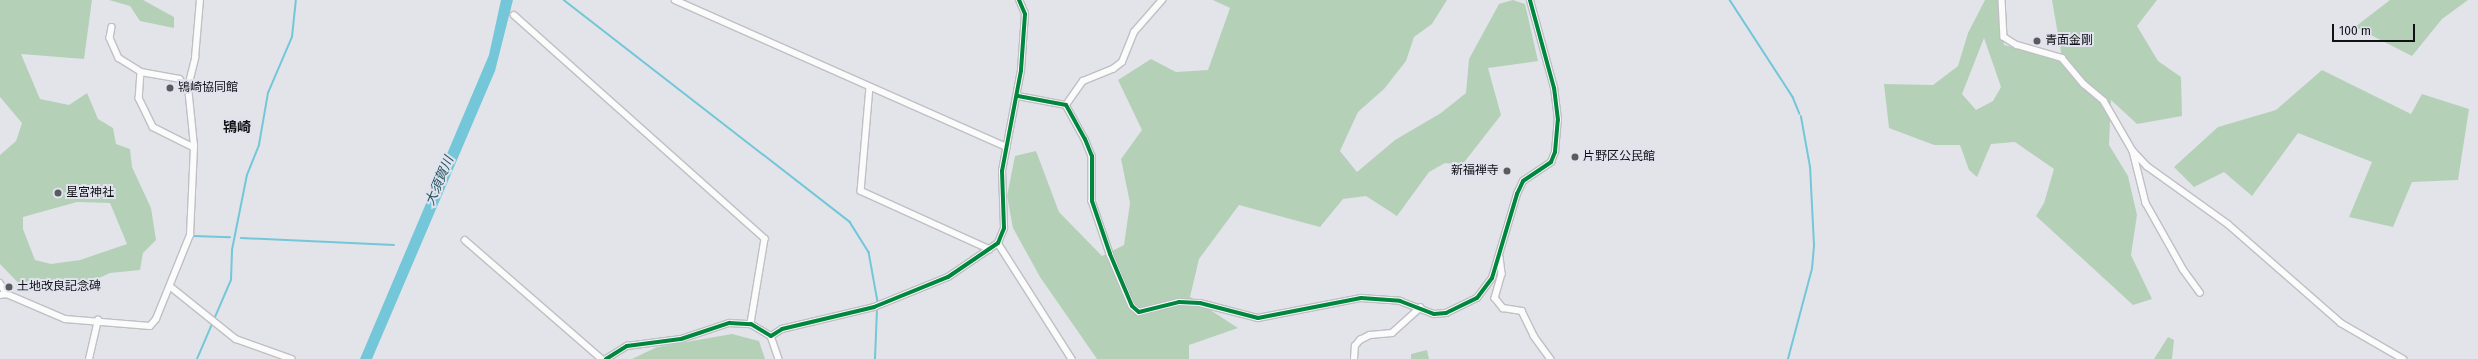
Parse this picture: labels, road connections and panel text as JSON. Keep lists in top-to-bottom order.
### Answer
{
  "districts": ["鴇崎"],
  "water": ["大須賀川"],
  "places": [
    "青面金剛",
    "鴇崎協同館",
    "片野区公民館",
    "新福禅寺",
    "星宮神社",
    "土地改良記念碑"
  ],
  "scale_bar": "100 m"
}
